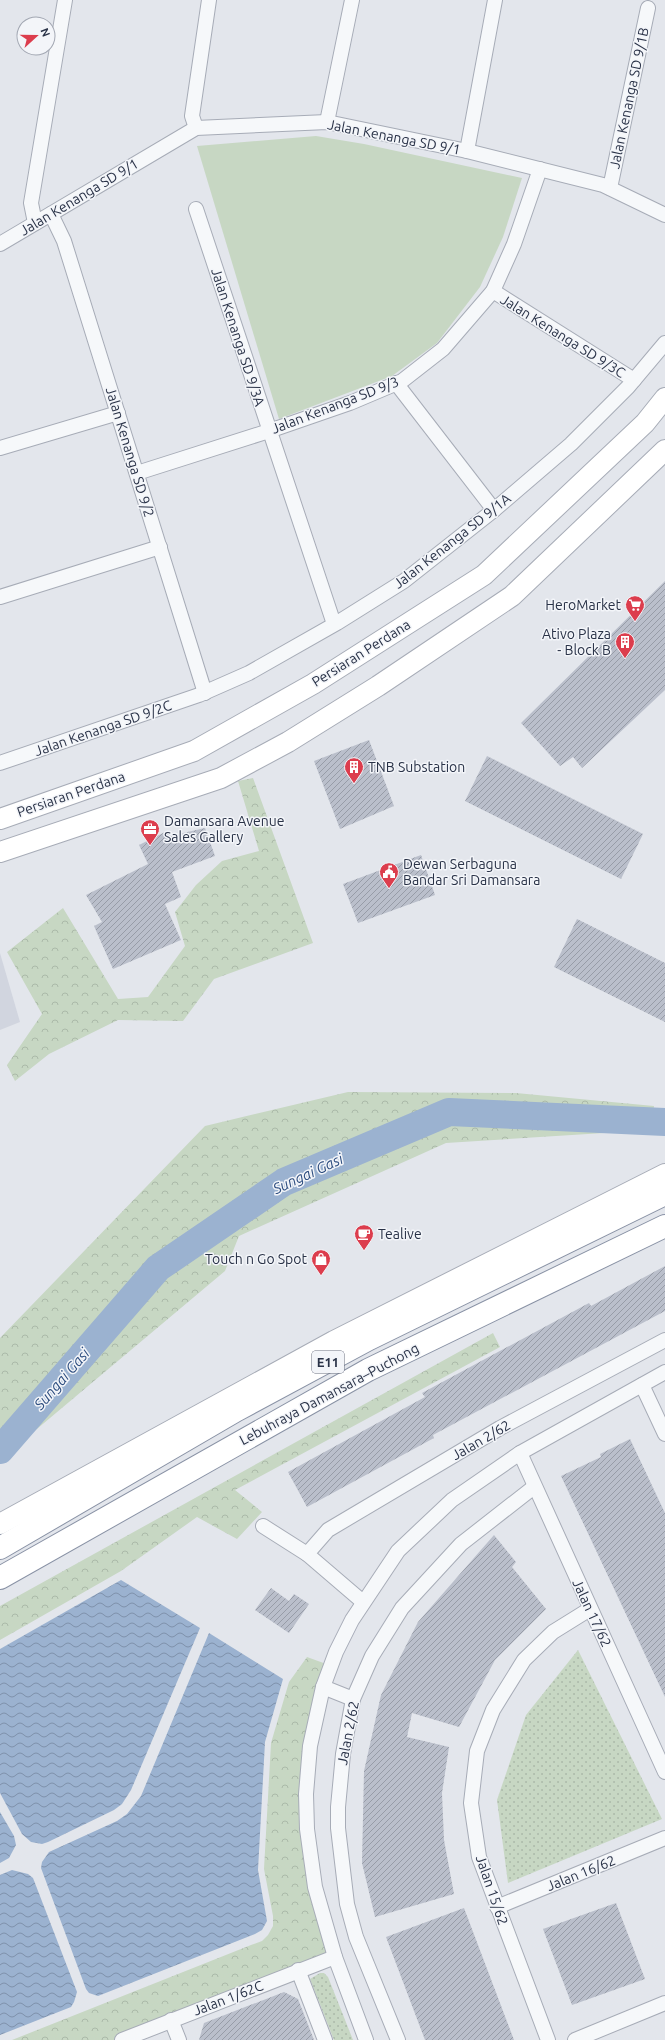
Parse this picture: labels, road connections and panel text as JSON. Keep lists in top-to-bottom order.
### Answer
{
  "streets": {
    "highway": ["E11", "Lebuhraya Damansara–Puchong"],
    "main road": ["Persiaran Perdana"],
    "street": [
      "Jalan Kenanga SD 9/1B",
      "Jalan Kenanga SD 9/1",
      "Jalan Kenanga SD 9/3C",
      "Jalan Kenanga SD 9/3A",
      "Jalan Kenanga SD 9/3",
      "Jalan Kenanga SD 9/2",
      "Jalan Kenanga SD 9/1A",
      "Jalan Kenanga SD 9/2C",
      "Jalan 2/62",
      "Jalan 17/62",
      "Jalan 16/62",
      "Jalan 15/62",
      "Jalan 1/62C"
    ]
  },
  "crossings": [
    ["Jalan Kenanga SD 9/1B", "Jalan Kenanga SD 9/1"],
    ["Jalan Kenanga SD 9/1", "Jalan Kenanga SD 9/3"],
    ["Jalan Kenanga SD 9/1", "Jalan Kenanga SD 9/2"],
    ["Jalan Kenanga SD 9/3C", "Jalan Kenanga SD 9/3"],
    ["Jalan Kenanga SD 9/3C", "Jalan Kenanga SD 9/1A"],
    ["Jalan Kenanga SD 9/3A", "Jalan Kenanga SD 9/3"],
    ["Jalan Kenanga SD 9/3A", "Jalan Kenanga SD 9/1A"],
    ["Jalan Kenanga SD 9/3", "Jalan Kenanga SD 9/2"],
    ["Jalan Kenanga SD 9/2", "Jalan Kenanga SD 9/1A"],
    ["Jalan Kenanga SD 9/2", "Jalan Kenanga SD 9/2C"],
    ["Jalan Kenanga SD 9/1A", "Jalan Kenanga SD 9/2C"],
    ["Jalan 2/62", "Jalan 17/62"],
    ["Jalan 17/62", "Jalan 15/62"],
    ["Jalan 16/62", "Jalan 15/62"]
  ],
  "water": ["Sungai Gasi"],
  "places": {
    "supermarket": ["HeroMarket"],
    "building": ["Ativo Plaza - Block B", "TNB Substation"],
    "office": ["Damansara Avenue Sales Gallery"],
    "public building": ["Dewan Serbaguna Bandar Sri Damansara"],
    "cafe": ["Tealive"],
    "shop": ["Touch n Go Spot"]
  },
  "north": "right"
}
